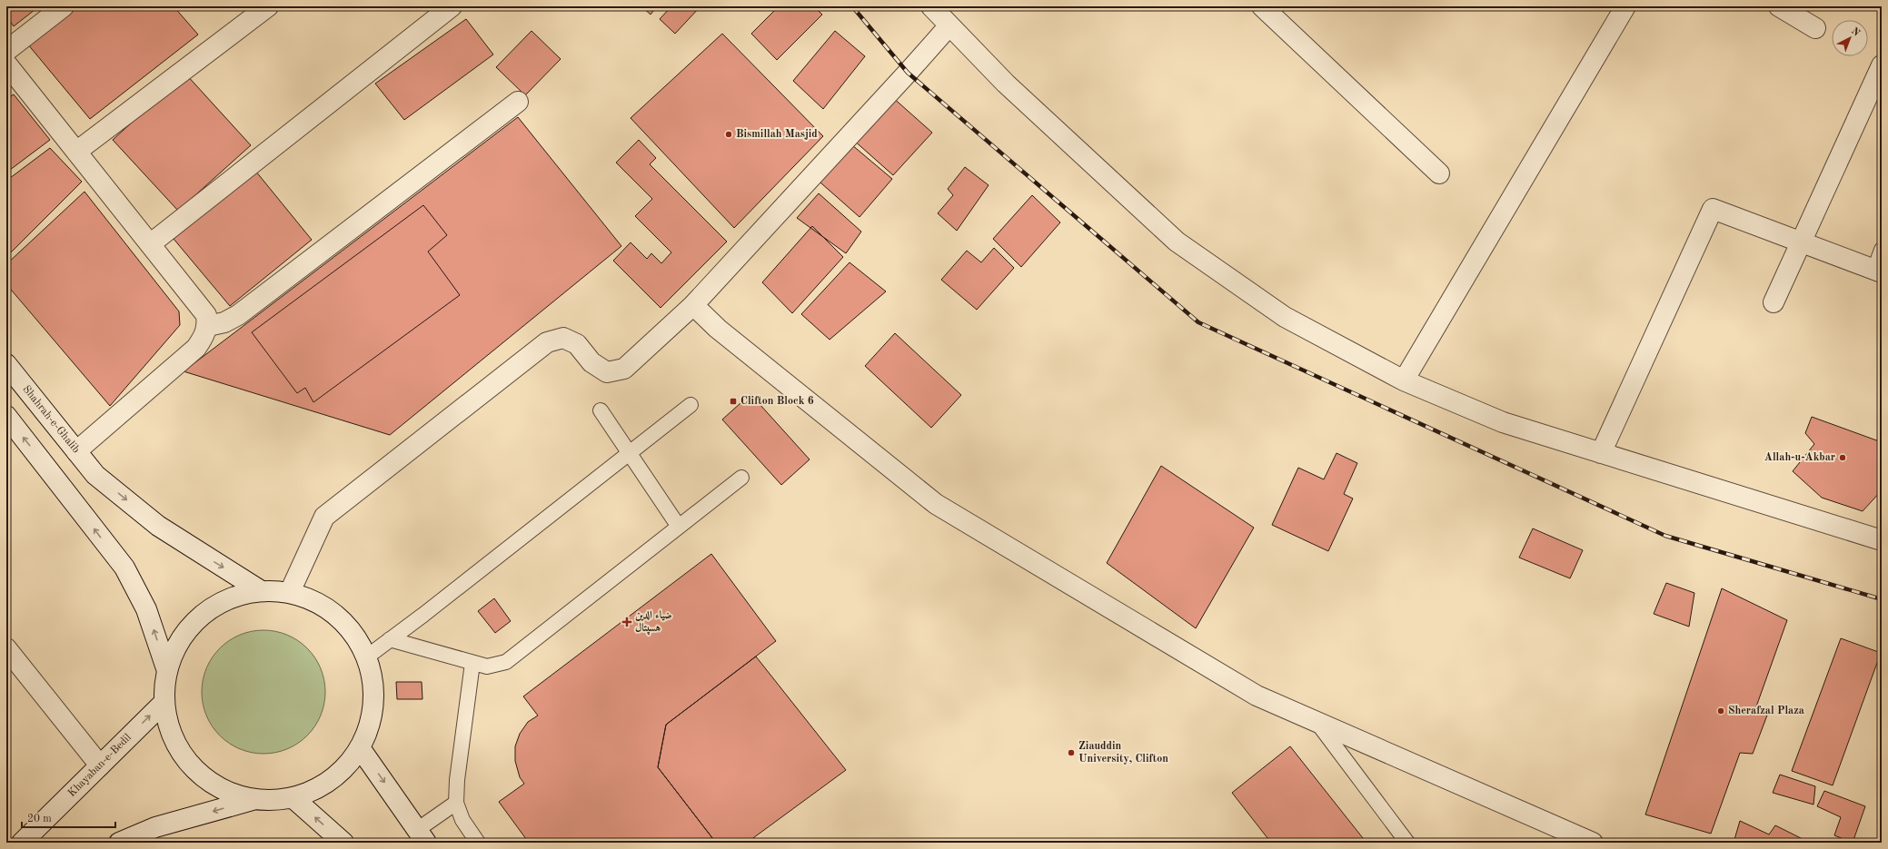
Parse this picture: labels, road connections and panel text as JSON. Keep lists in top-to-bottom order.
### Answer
{
  "streets": {
    "street": ["Shahrah-e-Ghalib", "Khayaban-e-Bedil"]
  },
  "one_way": ["Khayaban-e-Bedil"],
  "places": {
    "other": [
      "Bismillah Masjid",
      "Allah-u-Akbar",
      "Sherafzal Plaza",
      "Ziauddin University, Clifton"
    ],
    "transit": ["Clifton Block 6"],
    "health": ["ضیاء الدین ہسپتال"]
  },
  "scale_bar": "20 m",
  "north": "top right"
}
